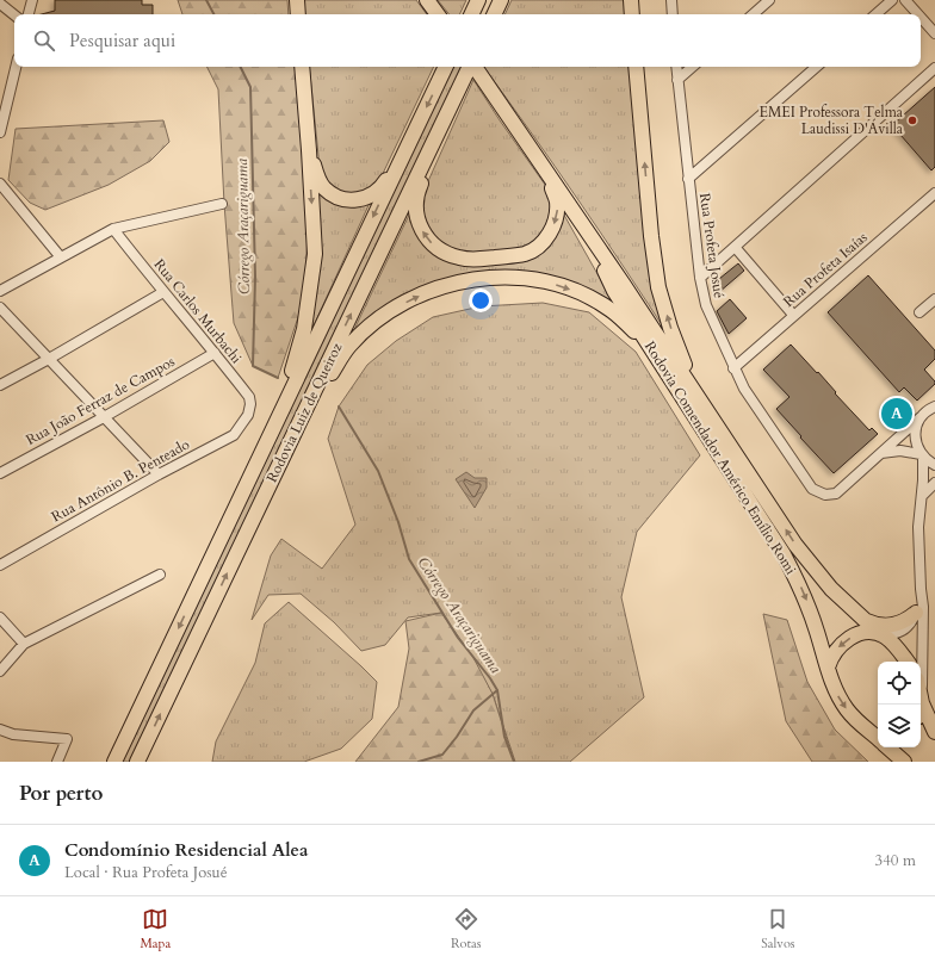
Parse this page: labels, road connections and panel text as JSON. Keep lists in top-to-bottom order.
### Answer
{
  "streets": {
    "highway": ["Rodovia Luiz de Queiroz", "Rodovia Comendador Américo Emílio Romi"],
    "street": [
      "Rua Profeta Josué",
      "Rua Profeta Isaías",
      "Rua Carlos Murbachi",
      "Rua João Ferraz de Campos",
      "Rua Antônio B. Penteado"
    ]
  },
  "crossings": [
    ["Rua Profeta Josué", "Rua Profeta Isaías"],
    ["Rua Carlos Murbachi", "Rua João Ferraz de Campos"],
    ["Rua Carlos Murbachi", "Rua Antônio B. Penteado"],
    ["Rodovia Luiz de Queiroz", "Rodovia Comendador Américo Emílio Romi"]
  ],
  "water": ["Córrego Araçariguama"],
  "places": ["EMEI Professora Telma Laudissi D'Ávilla"],
  "page": {
    "search": "Pesquisar aqui",
    "pins": "A",
    "heading": "Por perto",
    "list": [
      {
        "mark": "A",
        "name": "Condomínio Residencial Alea",
        "note": "Local · Rua Profeta Josué",
        "value": "340 m"
      }
    ],
    "nav": ["Mapa", "Rotas", "Salvos"]
  }
}
